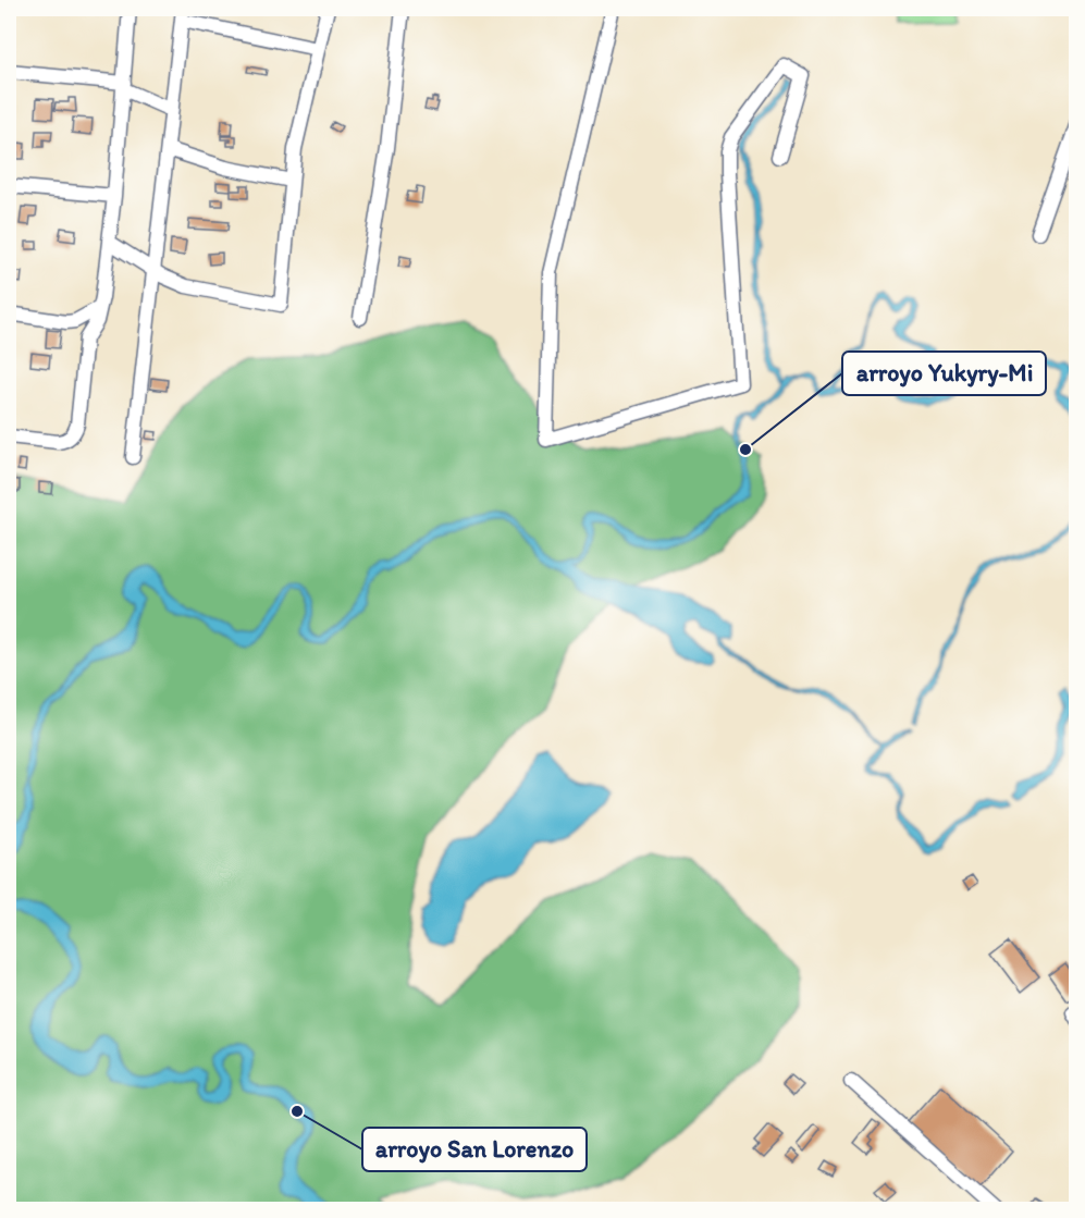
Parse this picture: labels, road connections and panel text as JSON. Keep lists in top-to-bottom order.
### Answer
{
  "places": ["arroyo Yukyry-Mi", "arroyo San Lorenzo"]
}
